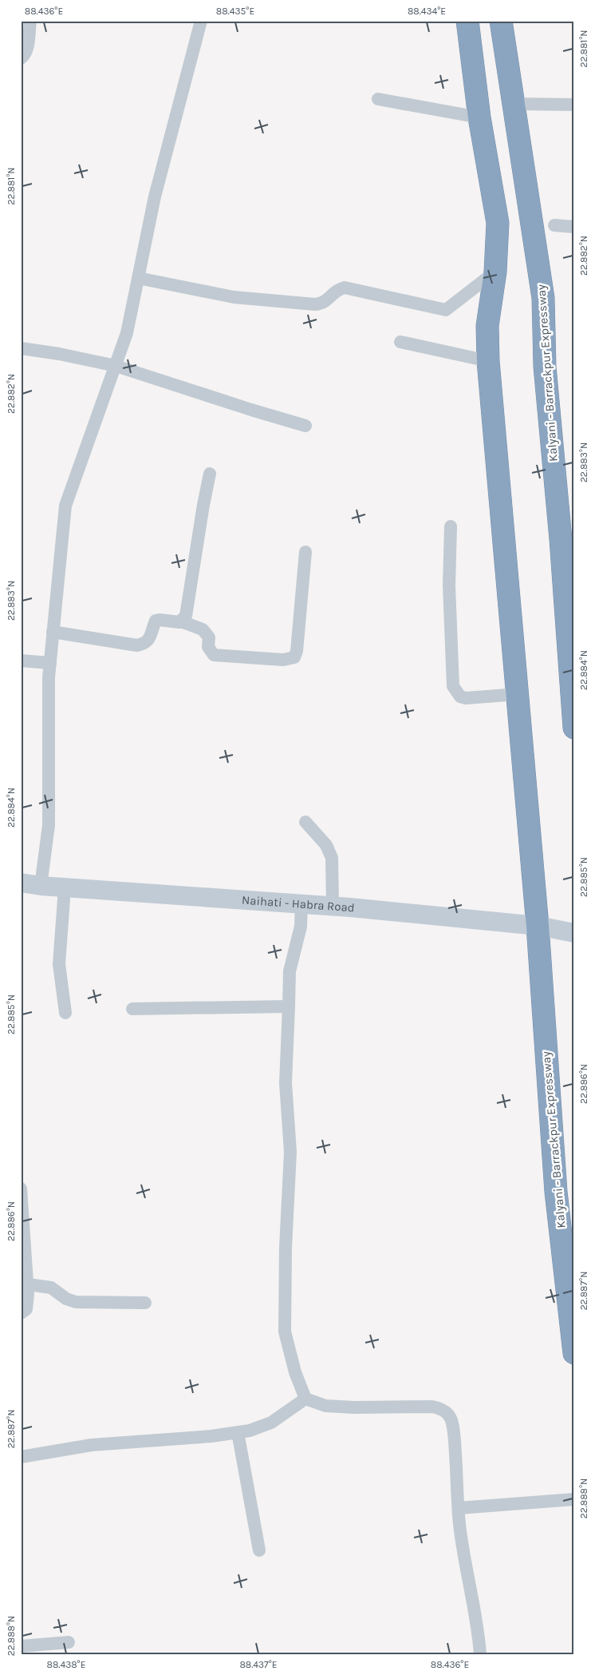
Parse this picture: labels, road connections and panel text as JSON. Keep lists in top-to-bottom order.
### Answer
{
  "streets": {
    "highway": ["Kalyani - Barrackpur Expressway"],
    "main road": ["Naihati - Habra Road"]
  },
  "crossings": [
    ["Kalyani - Barrackpur Expressway", "Naihati - Habra Road"]
  ],
  "coordinates": [
    "88.436°E",
    "88.435°E",
    "88.434°E",
    "22.881°N",
    "22.882°N",
    "22.883°N",
    "22.884°N",
    "22.885°N",
    "22.886°N",
    "22.887°N",
    "22.888°N",
    "88.438°E",
    "88.437°E"
  ]
}
